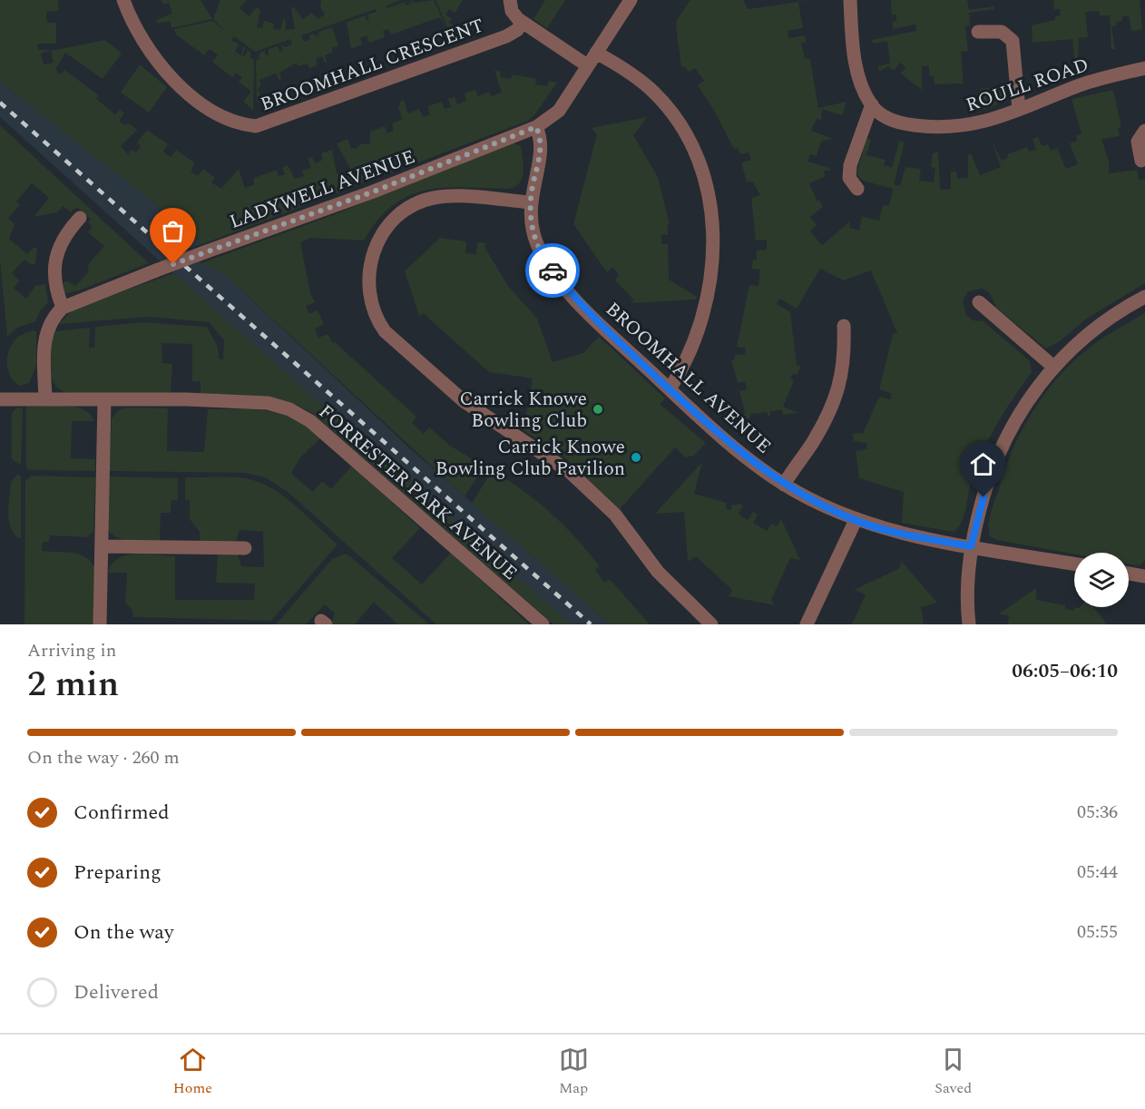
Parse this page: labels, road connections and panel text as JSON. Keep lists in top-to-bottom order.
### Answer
{
  "streets": {
    "street": [
      "BROOMHALL CRESCENT",
      "ROULL ROAD",
      "LADYWELL AVENUE",
      "BROOMHALL AVENUE",
      "FORRESTER PARK AVENUE"
    ]
  },
  "crossings": [
    ["LADYWELL AVENUE", "BROOMHALL AVENUE"]
  ],
  "places": ["Carrick Knowe Bowling Club", "Carrick Knowe Bowling Club Pavilion"],
  "page": {
    "heading": ["2 min", "Arriving in", "06:05–06:10"],
    "bar": "On the way · 260 m",
    "list": [
      ["Confirmed", "05:36"],
      ["Preparing", "05:44"],
      ["On the way", "05:55"],
      "Delivered"
    ],
    "tabs": ["Home", "Map", "Saved"]
  }
}
